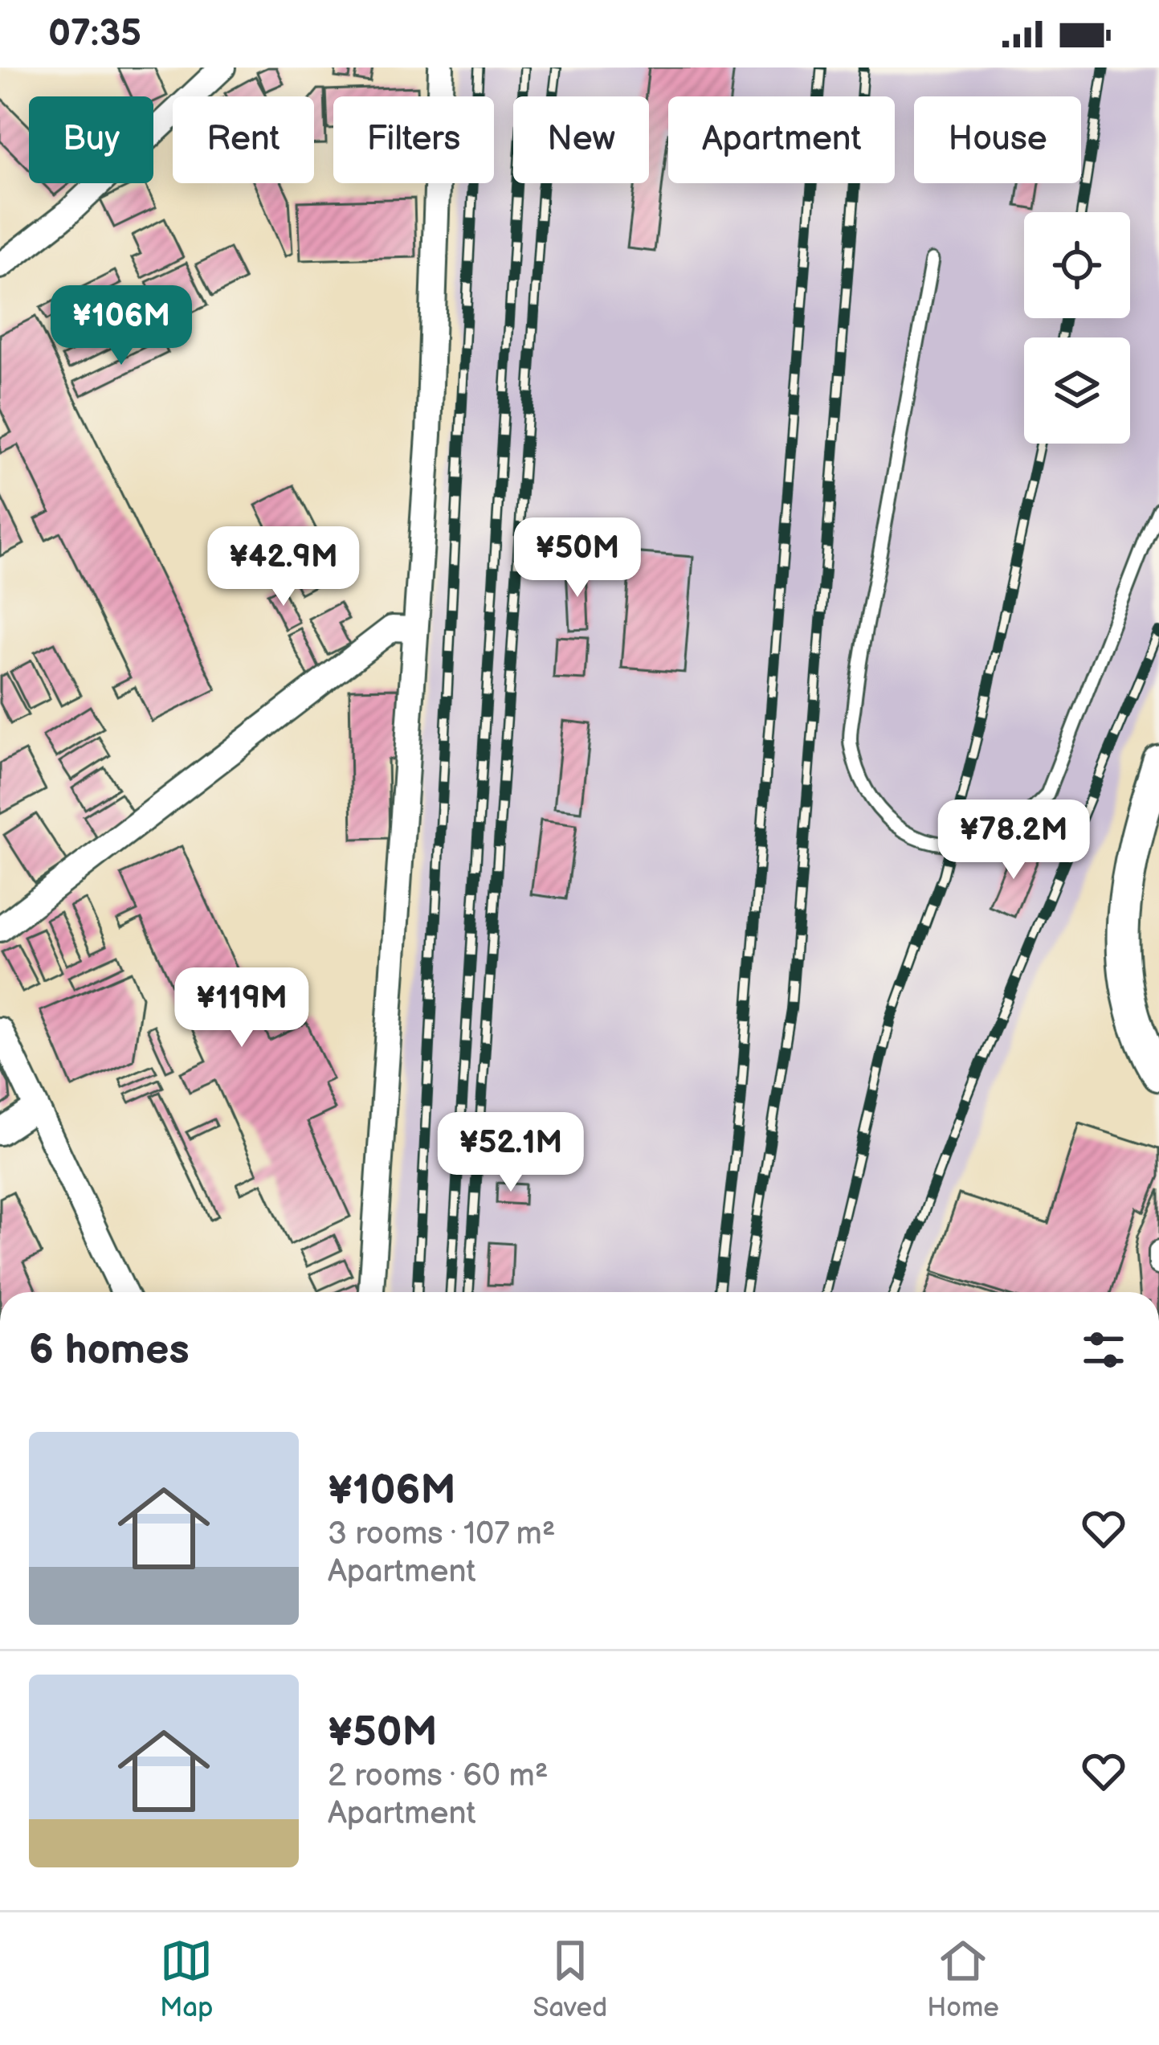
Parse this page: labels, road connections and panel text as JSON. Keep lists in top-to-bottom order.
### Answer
{
  "page": {
    "status": "07:35",
    "chip": [
      "Buy",
      "Rent",
      "Filters",
      "New",
      "Apartment",
      "House"
    ],
    "price": [
      "¥106M",
      "¥50M",
      "¥42.9M",
      "¥78.2M",
      "¥119M",
      "¥52.1M"
    ],
    "heading": "6 homes",
    "list": [
      {
        "name": "¥106M",
        "note": "3 rooms · 107 m² · Apartment"
      },
      {
        "name": "¥50M",
        "note": "2 rooms · 60 m² · Apartment"
      }
    ],
    "tabs": ["Map", "Saved", "Home"]
  }
}
